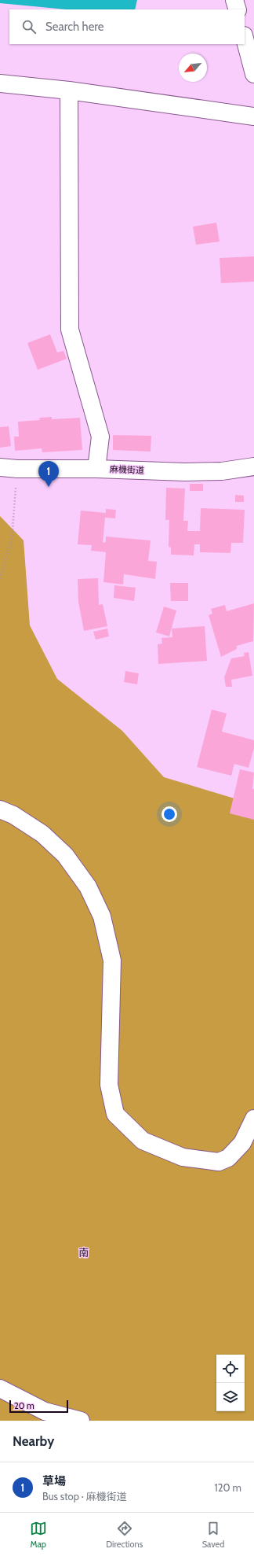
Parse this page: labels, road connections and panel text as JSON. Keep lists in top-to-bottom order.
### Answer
{
  "streets": {
    "street": ["麻機街道"]
  },
  "districts": ["南"],
  "scale_bar": "20 m",
  "north": "bottom left",
  "page": {
    "search": "Search here",
    "pins": "1",
    "scale": "20 m",
    "heading": "Nearby",
    "list": [
      {
        "mark": "1",
        "name": "草場",
        "note": "Bus stop · 麻機街道",
        "value": "120 m"
      }
    ],
    "nav": ["Map", "Directions", "Saved"]
  }
}
